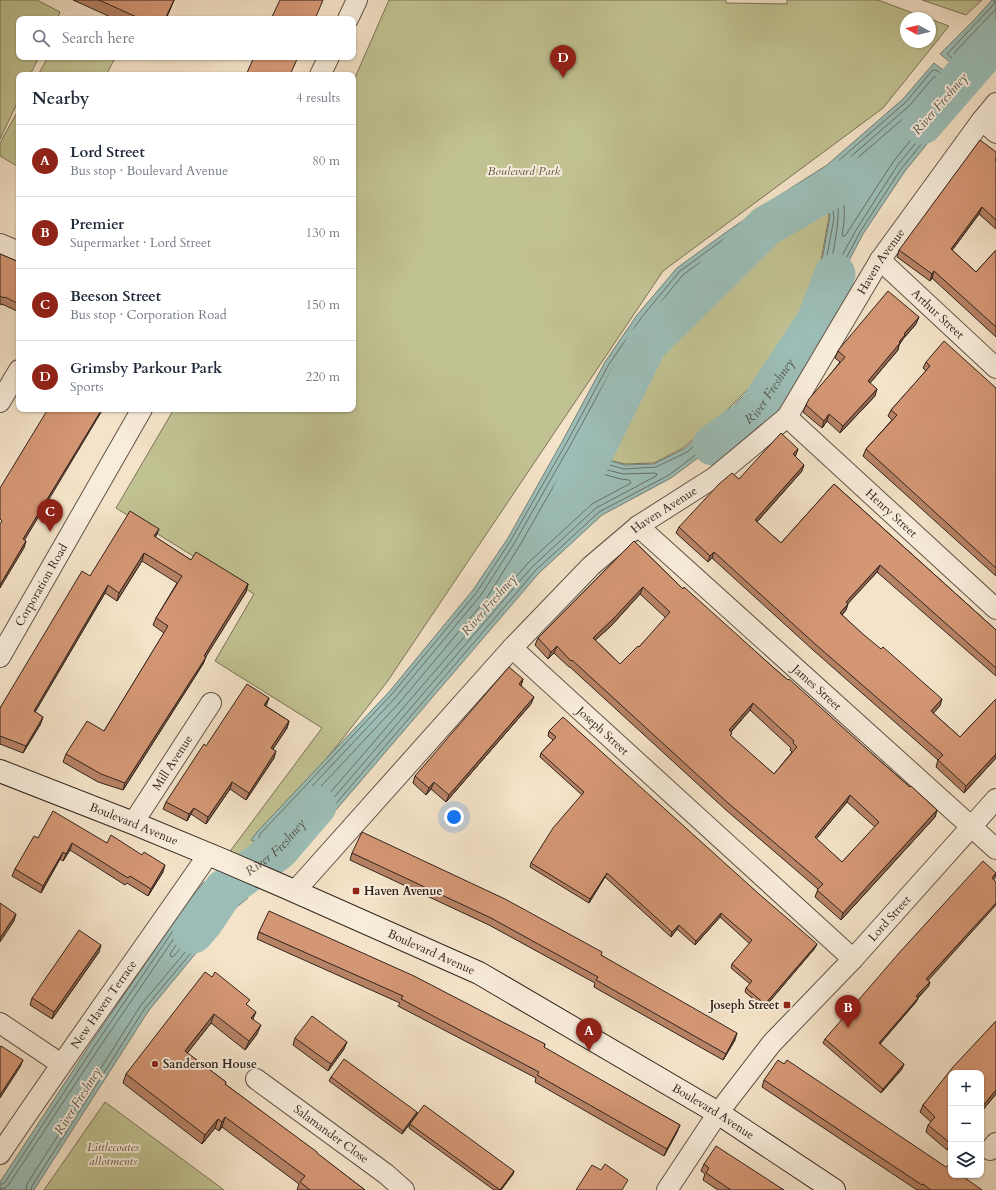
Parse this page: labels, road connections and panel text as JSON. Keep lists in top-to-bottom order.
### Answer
{
  "streets": {
    "street": [
      "Haven Avenue",
      "Arthur Street",
      "Henry Street",
      "Corporation Road",
      "James Street",
      "Joseph Street",
      "Mill Avenue",
      "Boulevard Avenue",
      "Lord Street",
      "New Haven Terrace",
      "Salamander Close"
    ]
  },
  "crossings": [
    ["Haven Avenue", "Arthur Street"],
    ["Haven Avenue", "Henry Street"],
    ["Haven Avenue", "James Street"],
    ["Haven Avenue", "Joseph Street"],
    ["Haven Avenue", "Boulevard Avenue"],
    ["James Street", "Lord Street"],
    ["Joseph Street", "Lord Street"],
    ["Mill Avenue", "Boulevard Avenue"],
    ["Boulevard Avenue", "Lord Street"],
    ["Boulevard Avenue", "New Haven Terrace"]
  ],
  "water": ["River Freshney"],
  "parks": ["Boulevard Park", "Littlecoates allotments"],
  "places": {
    "transit": ["Haven Avenue", "Joseph Street"],
    "other": ["Sanderson House"]
  },
  "north": "left",
  "page": {
    "search": "Search here",
    "pins": [
      "D",
      "C",
      "B",
      "A"
    ],
    "heading": ["Nearby", "4 results"],
    "list": [
      {
        "mark": "A",
        "name": "Lord Street",
        "note": "Bus stop · Boulevard Avenue",
        "value": "80 m"
      },
      {
        "mark": "B",
        "name": "Premier",
        "note": "Supermarket · Lord Street",
        "value": "130 m"
      },
      {
        "mark": "C",
        "name": "Beeson Street",
        "note": "Bus stop · Corporation Road",
        "value": "150 m"
      },
      {
        "mark": "D",
        "name": "Grimsby Parkour Park",
        "note": "Sports",
        "value": "220 m"
      }
    ],
    "map_buttons": ["+", "−"]
  }
}
